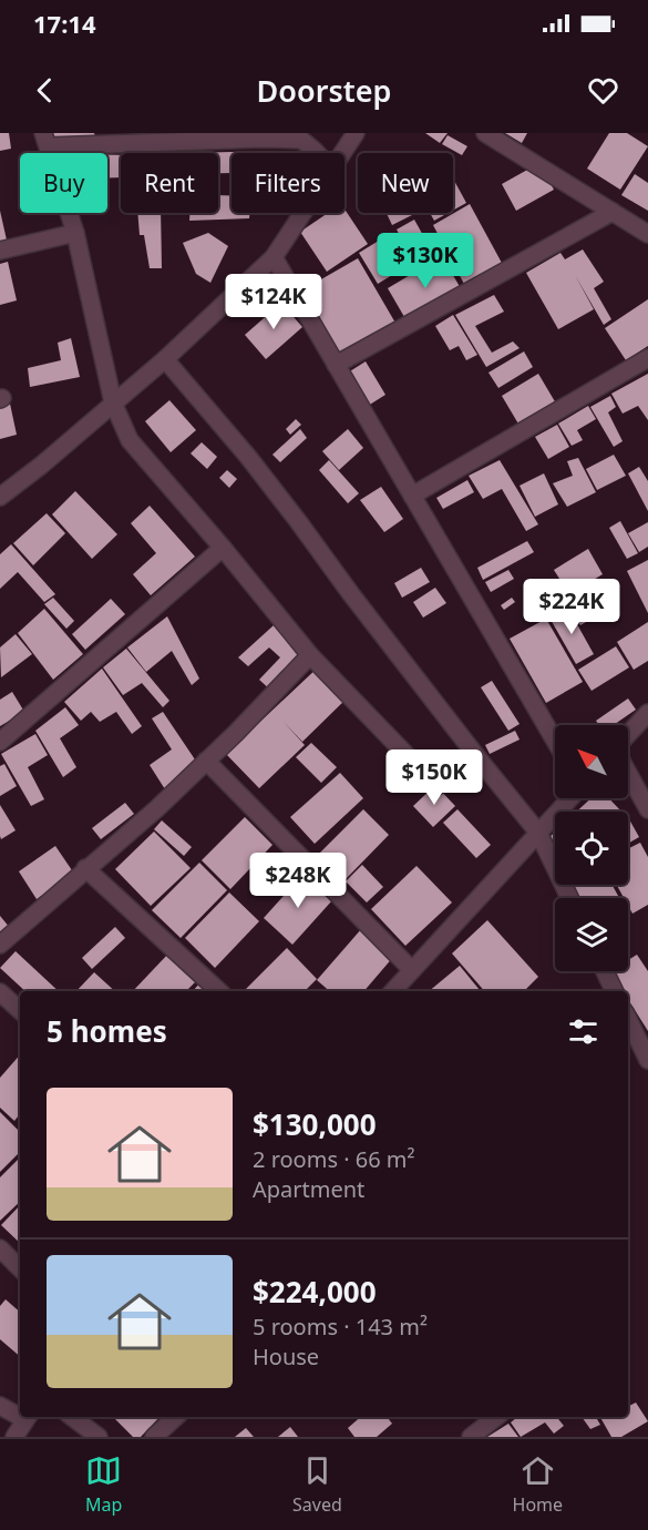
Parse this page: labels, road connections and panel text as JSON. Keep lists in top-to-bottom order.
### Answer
{
  "north": "top left",
  "page": {
    "status": "17:14",
    "header": "Doorstep",
    "chip": [
      "Buy",
      "Rent",
      "Filters",
      "New"
    ],
    "price": [
      "$130K",
      "$124K",
      "$224K",
      "$150K",
      "$248K"
    ],
    "heading": "5 homes",
    "list": [
      {
        "name": "$130,000",
        "note": "2 rooms · 66 m² · Apartment"
      },
      {
        "name": "$224,000",
        "note": "5 rooms · 143 m² · House"
      }
    ],
    "tabs": ["Map", "Saved", "Home"]
  }
}
